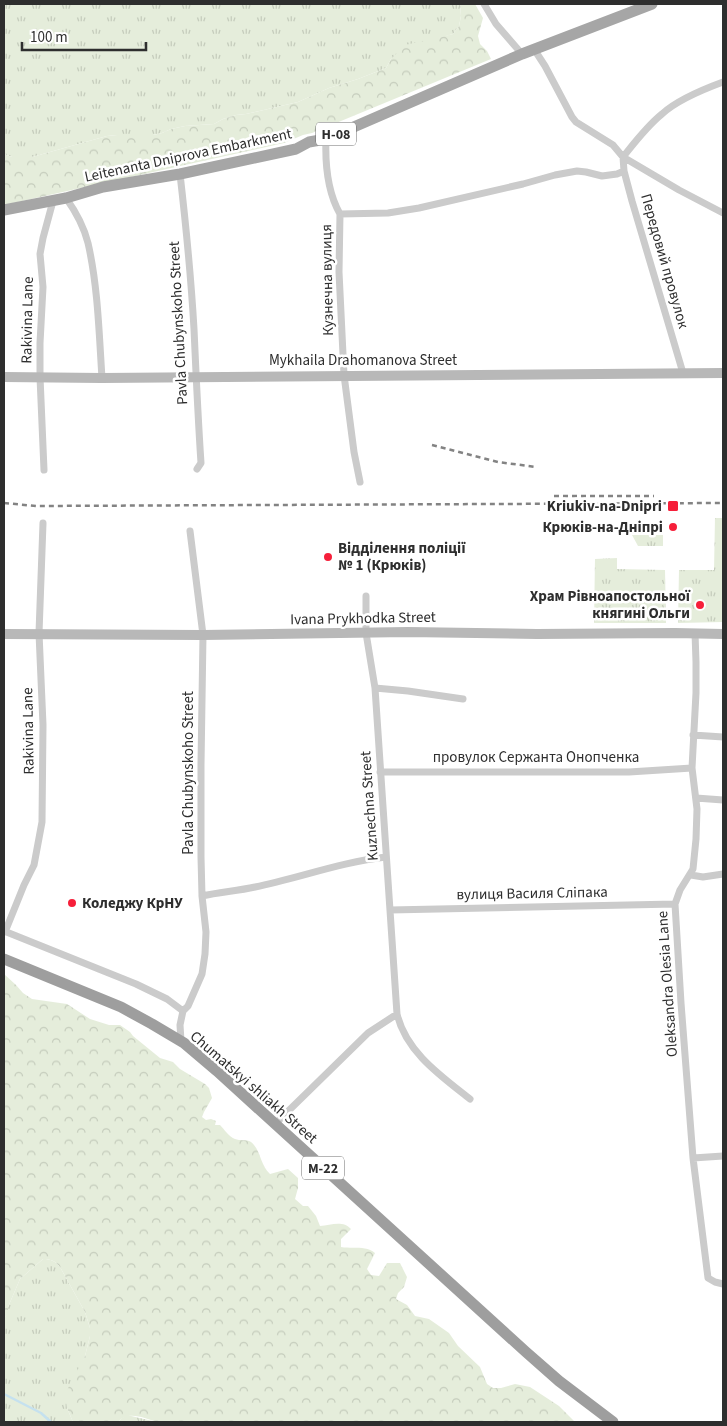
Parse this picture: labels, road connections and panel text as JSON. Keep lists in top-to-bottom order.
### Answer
{
  "streets": {
    "highway": ["Chumatskyi shliakh Street", "М-22"],
    "main road": [
      "Н-08",
      "Leitenanta Dniprova Embarkment",
      "Mykhaila Drahomanova Street",
      "Ivana Prykhodka Street"
    ],
    "street": [
      "Передовий провулок",
      "Кузнечна вулиця",
      "Rakivina Lane",
      "Pavla Chubynskoho Street",
      "провулок Сержанта Онопченка",
      "Kuznechna Street",
      "вулиця Василя Сліпака",
      "Oleksandra Olesia Lane"
    ]
  },
  "crossings": [
    ["Leitenanta Dniprova Embarkment", "Кузнечна вулиця"],
    ["Leitenanta Dniprova Embarkment", "Rakivina Lane"],
    ["Leitenanta Dniprova Embarkment", "Pavla Chubynskoho Street"],
    ["Передовий провулок", "Mykhaila Drahomanova Street"],
    ["Кузнечна вулиця", "Mykhaila Drahomanova Street"],
    ["Rakivina Lane", "Mykhaila Drahomanova Street"],
    ["Rakivina Lane", "Ivana Prykhodka Street"],
    ["Pavla Chubynskoho Street", "Mykhaila Drahomanova Street"],
    ["Pavla Chubynskoho Street", "Ivana Prykhodka Street"],
    ["Ivana Prykhodka Street", "Kuznechna Street"],
    ["Ivana Prykhodka Street", "Oleksandra Olesia Lane"],
    ["провулок Сержанта Онопченка", "Kuznechna Street"],
    ["провулок Сержанта Онопченка", "Oleksandra Olesia Lane"],
    ["Kuznechna Street", "вулиця Василя Сліпака"],
    ["вулиця Василя Сліпака", "Oleksandra Olesia Lane"]
  ],
  "places": {
    "transit": ["Kriukiv-na-Dnipri"],
    "other": [
      "Крюків-на-Дніпрі",
      "Відділення поліції № 1 (Крюків)",
      "Храм Рівноапостольної княгині Ольги",
      "Коледжу КрНУ"
    ]
  },
  "scale_bar": "100 m"
}
